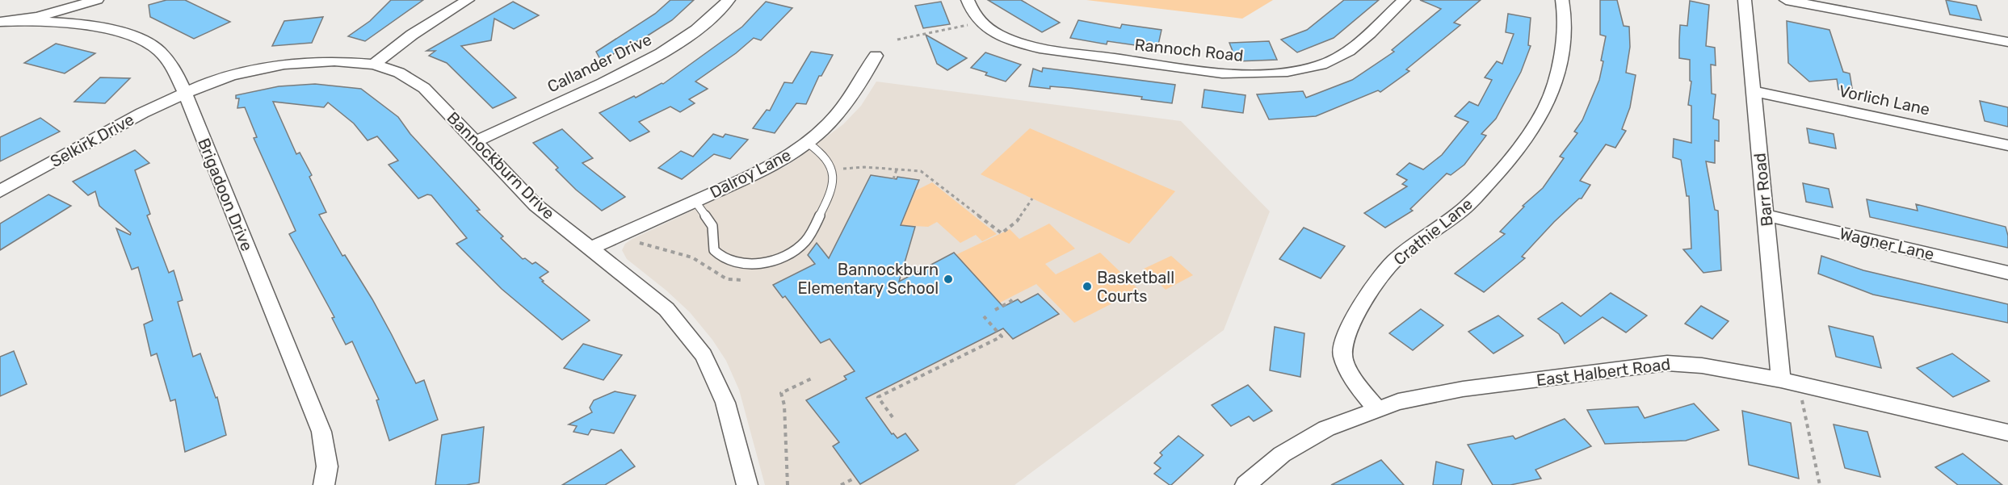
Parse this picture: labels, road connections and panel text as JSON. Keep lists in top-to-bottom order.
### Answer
{
  "streets": {
    "street": [
      "Rannoch Road",
      "Callander Drive",
      "Vorlich Lane",
      "Selkirk Drive",
      "Bannockburn Drive",
      "Dalroy Lane",
      "Barr Road",
      "Brigadoon Drive",
      "Crathie Lane",
      "Wagner Lane",
      "East Halbert Road"
    ]
  },
  "crossings": [
    ["Callander Drive", "Bannockburn Drive"],
    ["Vorlich Lane", "Barr Road"],
    ["Selkirk Drive", "Bannockburn Drive"],
    ["Selkirk Drive", "Brigadoon Drive"],
    ["Bannockburn Drive", "Dalroy Lane"],
    ["Bannockburn Drive", "Brigadoon Drive"],
    ["Barr Road", "Wagner Lane"],
    ["Barr Road", "East Halbert Road"],
    ["Crathie Lane", "East Halbert Road"]
  ],
  "places": ["Bannockburn Elementary School", "Basketball Courts"]
}
